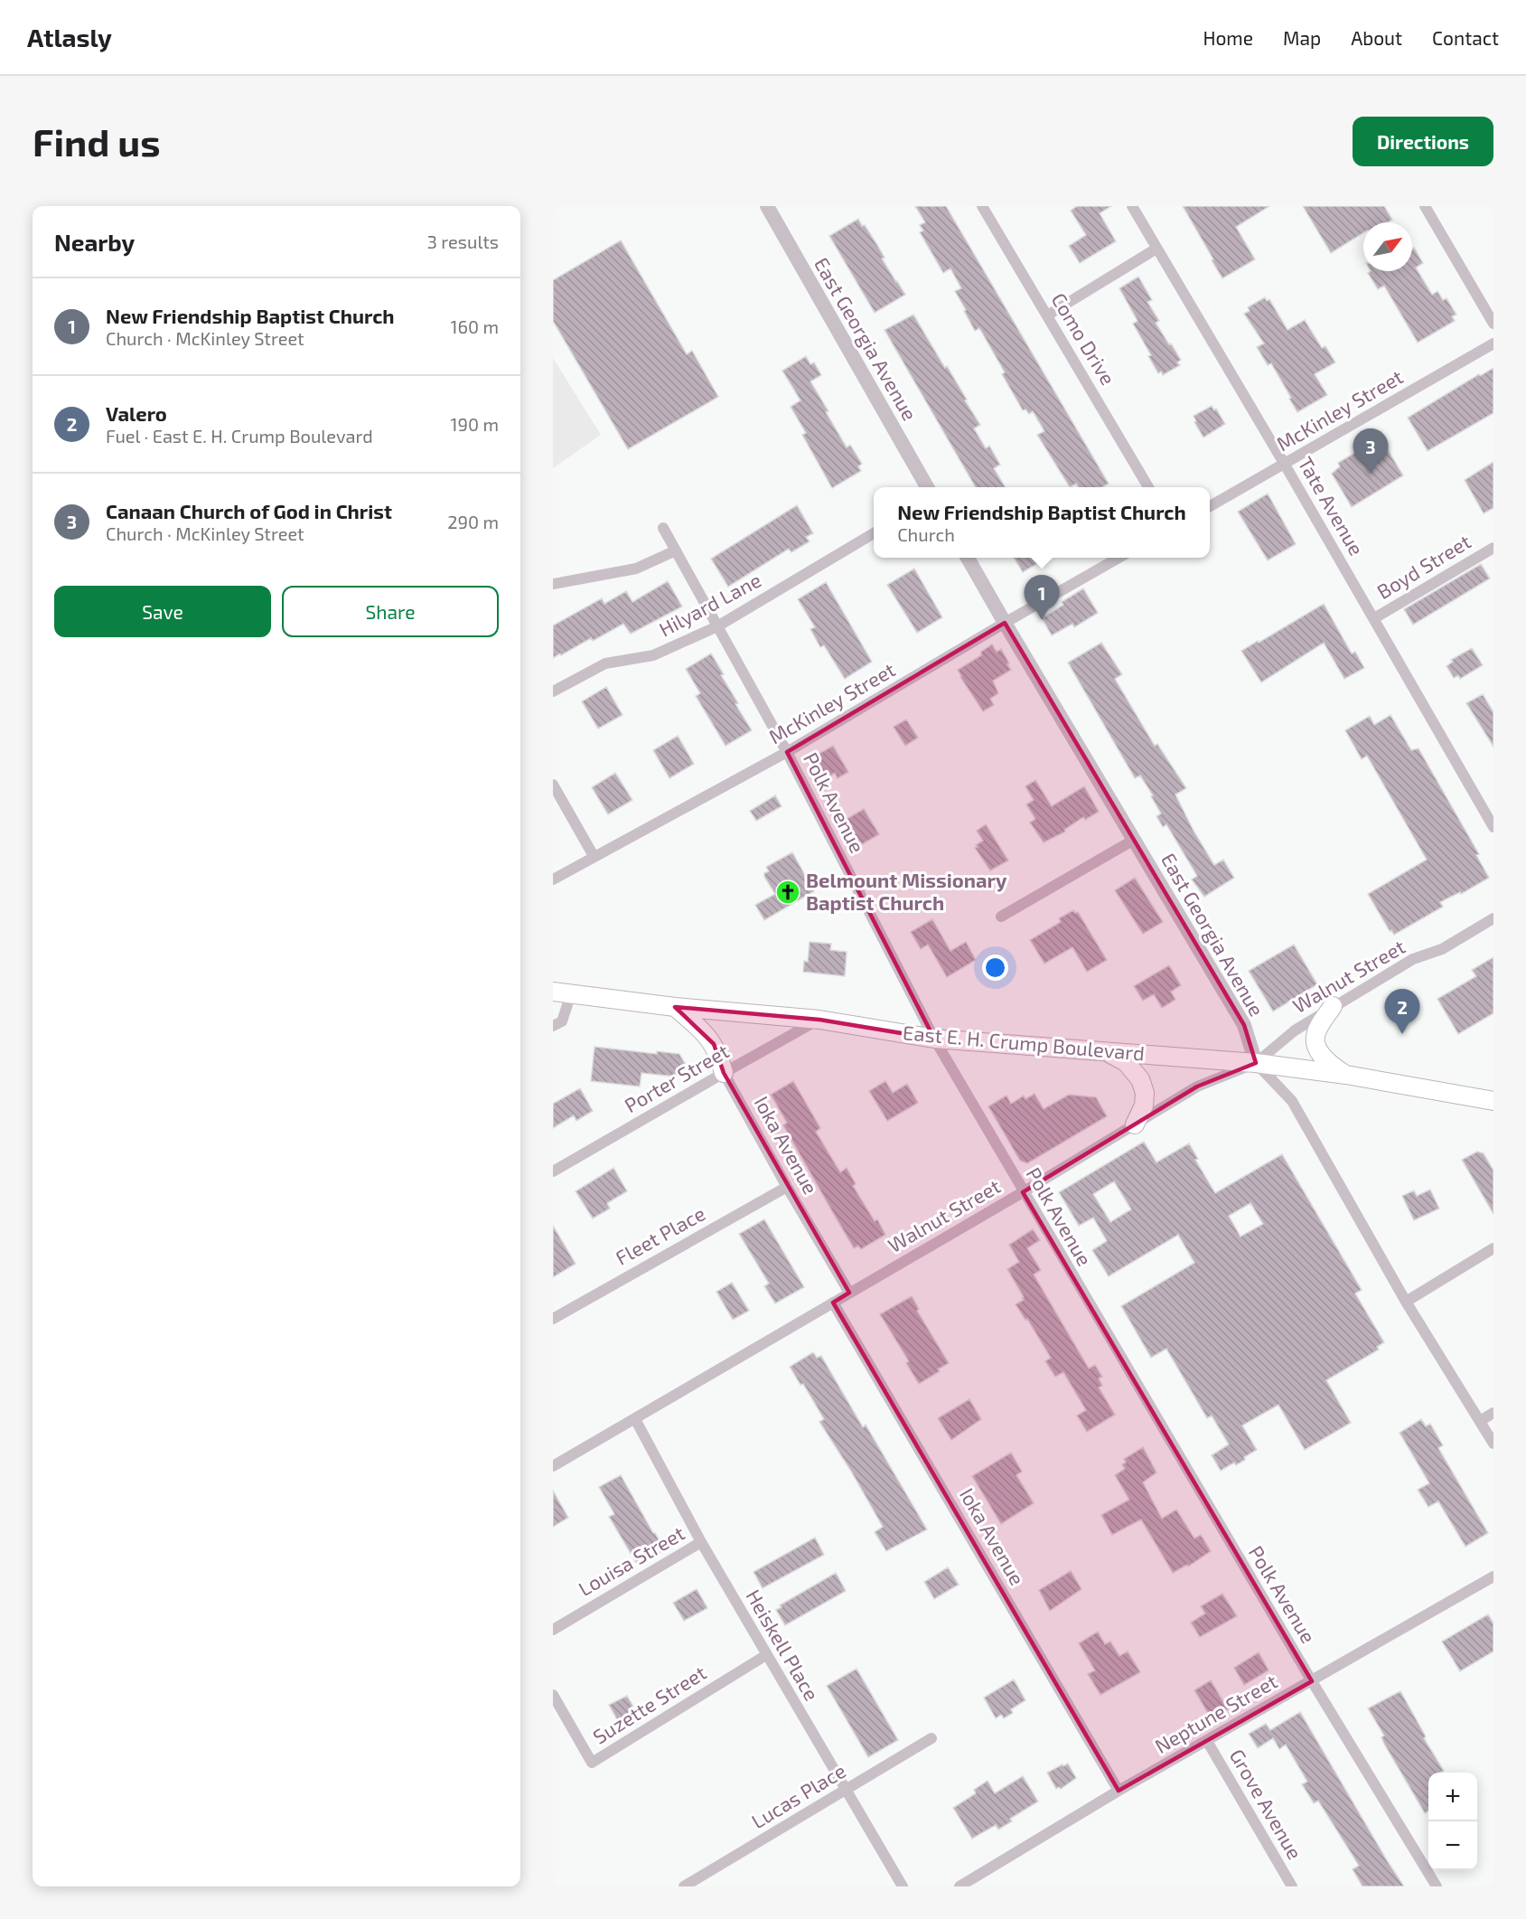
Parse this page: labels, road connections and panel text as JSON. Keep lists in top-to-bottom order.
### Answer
{
  "streets": {
    "main road": ["East E. H. Crump Boulevard"],
    "street": [
      "East Georgia Avenue",
      "Como Drive",
      "McKinley Street",
      "Tate Avenue",
      "Boyd Street",
      "Hilyard Lane",
      "Polk Avenue",
      "Walnut Street",
      "Porter Street",
      "Ioka Avenue",
      "Fleet Place",
      "Louisa Street",
      "Heiskell Place",
      "Suzette Street",
      "Neptune Street",
      "Lucas Place",
      "Grove Avenue"
    ]
  },
  "crossings": [
    ["East Georgia Avenue", "McKinley Street"],
    ["East Georgia Avenue", "Walnut Street"],
    ["East Georgia Avenue", "East E. H. Crump Boulevard"],
    ["McKinley Street", "Tate Avenue"],
    ["McKinley Street", "Polk Avenue"],
    ["Tate Avenue", "Boyd Street"],
    ["Hilyard Lane", "Polk Avenue"],
    ["Polk Avenue", "Walnut Street"],
    ["Polk Avenue", "East E. H. Crump Boulevard"],
    ["Polk Avenue", "Neptune Street"],
    ["Walnut Street", "East E. H. Crump Boulevard"],
    ["Walnut Street", "Ioka Avenue"],
    ["Walnut Street", "Heiskell Place"],
    ["East E. H. Crump Boulevard", "Porter Street"],
    ["Porter Street", "Ioka Avenue"],
    ["Ioka Avenue", "Fleet Place"],
    ["Ioka Avenue", "Neptune Street"],
    ["Louisa Street", "Heiskell Place"],
    ["Heiskell Place", "Suzette Street"],
    ["Heiskell Place", "Lucas Place"],
    ["Neptune Street", "Grove Avenue"]
  ],
  "places": {
    "church": ["Belmount Missionary Baptist Church"]
  },
  "north": "top right",
  "page": {
    "header": "Atlasly",
    "nav": [
      "Home",
      "Map",
      "About",
      "Contact"
    ],
    "buttons": [
      "Directions",
      ["Save", "Share"]
    ],
    "title": "Find us",
    "heading": ["Nearby", "3 results"],
    "list": [
      {
        "mark": "1",
        "name": "New Friendship Baptist Church",
        "note": "Church · McKinley Street",
        "value": "160 m"
      },
      {
        "mark": "2",
        "name": "Valero",
        "note": "Fuel · East E. H. Crump Boulevard",
        "value": "190 m"
      },
      {
        "mark": "3",
        "name": "Canaan Church of God in Christ",
        "note": "Church · McKinley Street",
        "value": "290 m"
      }
    ],
    "pins": ["3", "1", "2"],
    "popup": ["New Friendship Baptist Church", "Church"],
    "map_buttons": ["+", "−"]
  }
}
